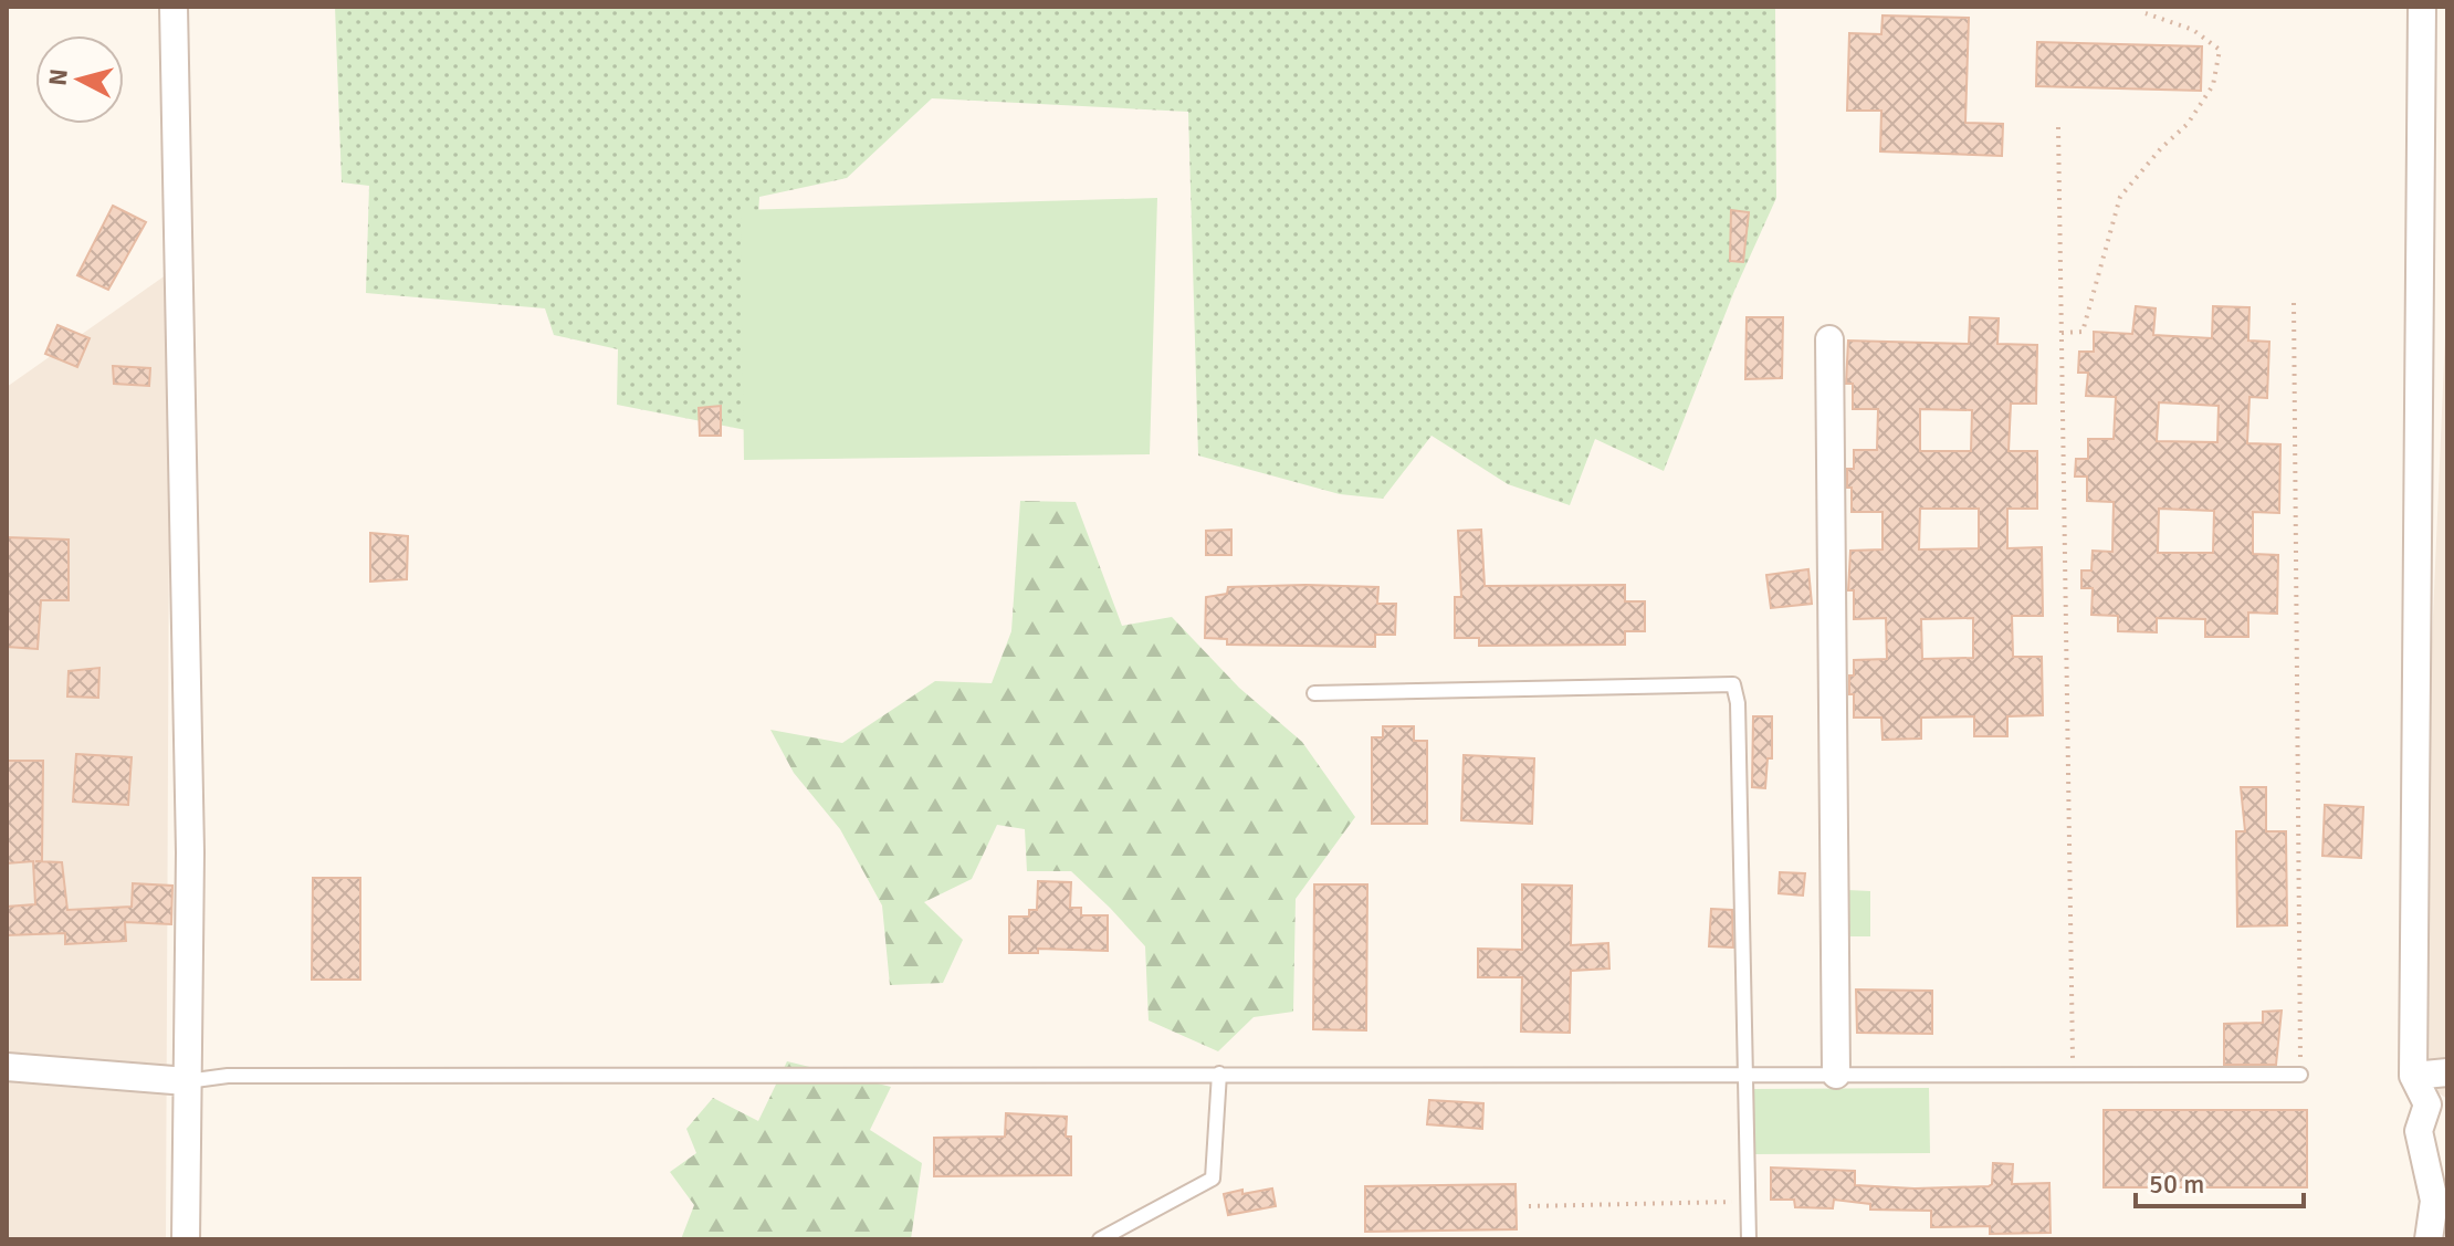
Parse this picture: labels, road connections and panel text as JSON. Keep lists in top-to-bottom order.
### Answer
{
  "scale_bar": "50 m",
  "north": "left"
}
